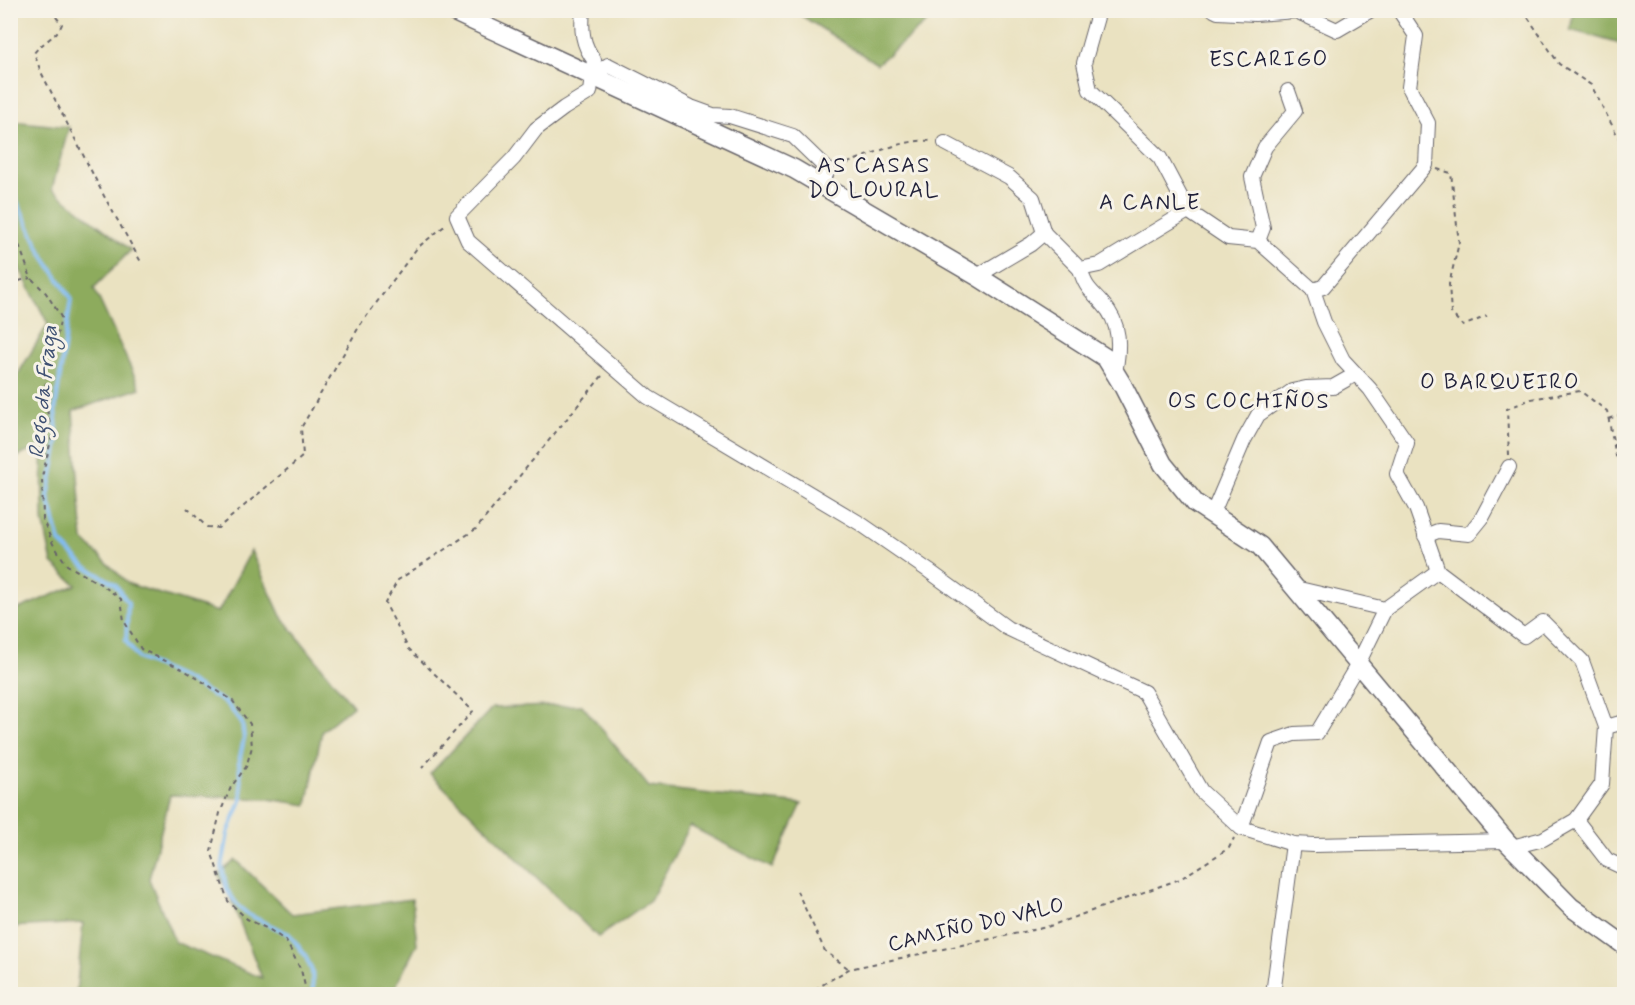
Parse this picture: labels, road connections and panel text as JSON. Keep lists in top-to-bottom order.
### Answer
{
  "streets": {
    "path": ["CAMIÑO DO VALO"]
  },
  "districts": [
    "ESCARIGO",
    "AS CASAS DO LOURAL",
    "A CANLE",
    "O BARQUEIRO",
    "OS COCHIÑOS"
  ],
  "water": ["Rego da Fraga"]
}
